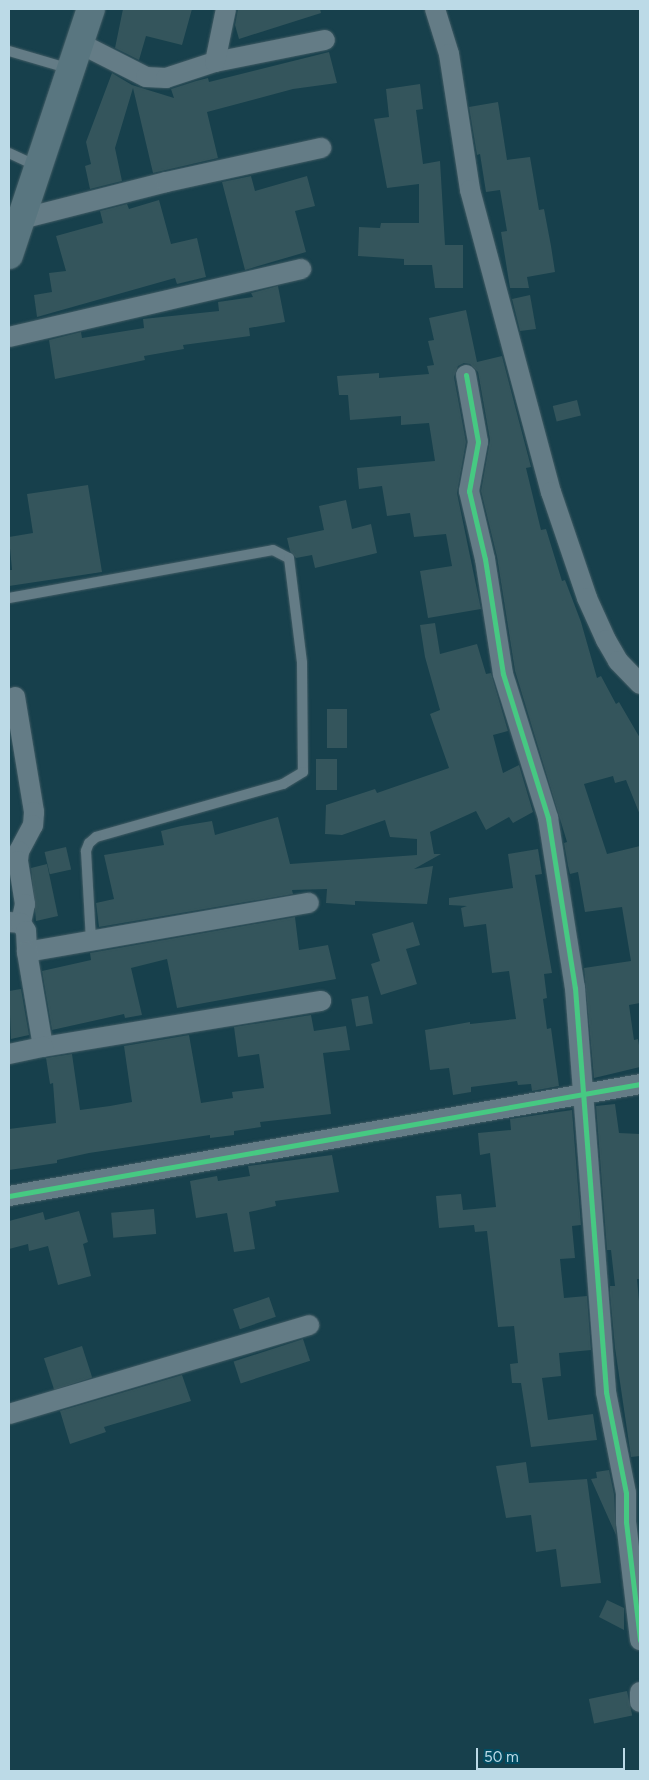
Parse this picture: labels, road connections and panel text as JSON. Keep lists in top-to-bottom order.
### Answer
{
  "scale_bar": "50 m"
}
